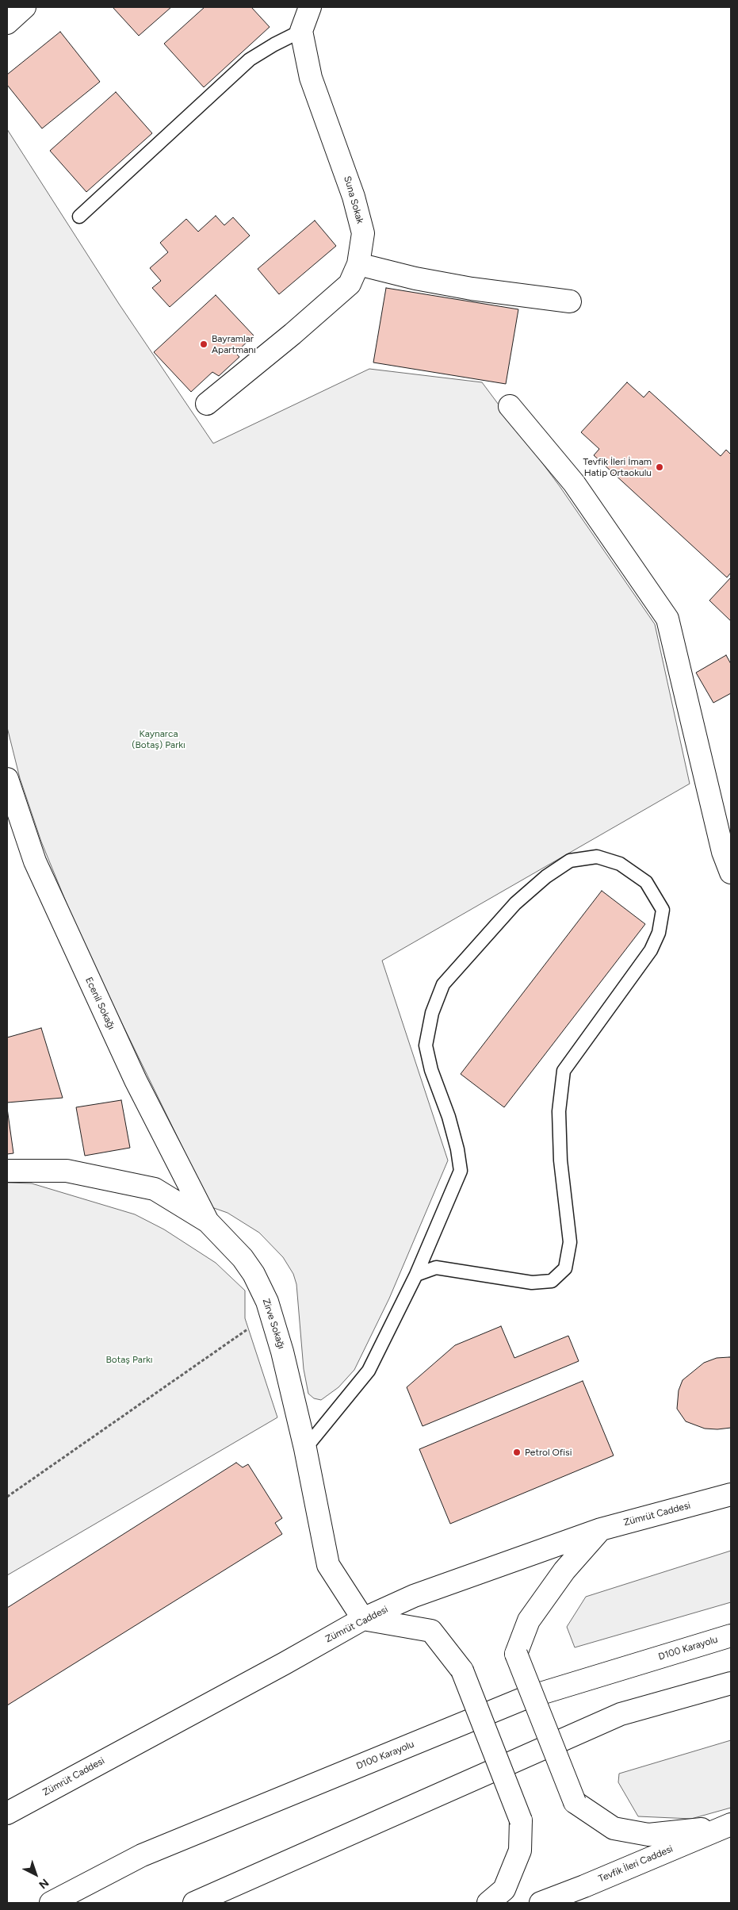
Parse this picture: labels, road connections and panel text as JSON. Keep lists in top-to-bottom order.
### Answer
{
  "streets": {
    "main road": [
      "Suna Sokak",
      "Ecenil Sokağı",
      "Zirve Sokağı",
      "Zümrüt Caddesi",
      "D100 Karayolu",
      "Tevfik İleri Caddesi"
    ]
  },
  "crossings": [
    ["Ecenil Sokağı", "Zirve Sokağı"],
    ["Zirve Sokağı", "Zümrüt Caddesi"]
  ],
  "parks": ["Kaynarca (Botaş) Parkı", "Botaş Parkı"],
  "places": ["Bayramlar Apartmanı", "Tevfik İleri İmam Hatip Ortaokulu", "Petrol Ofisi"],
  "north": "bottom right"
}
